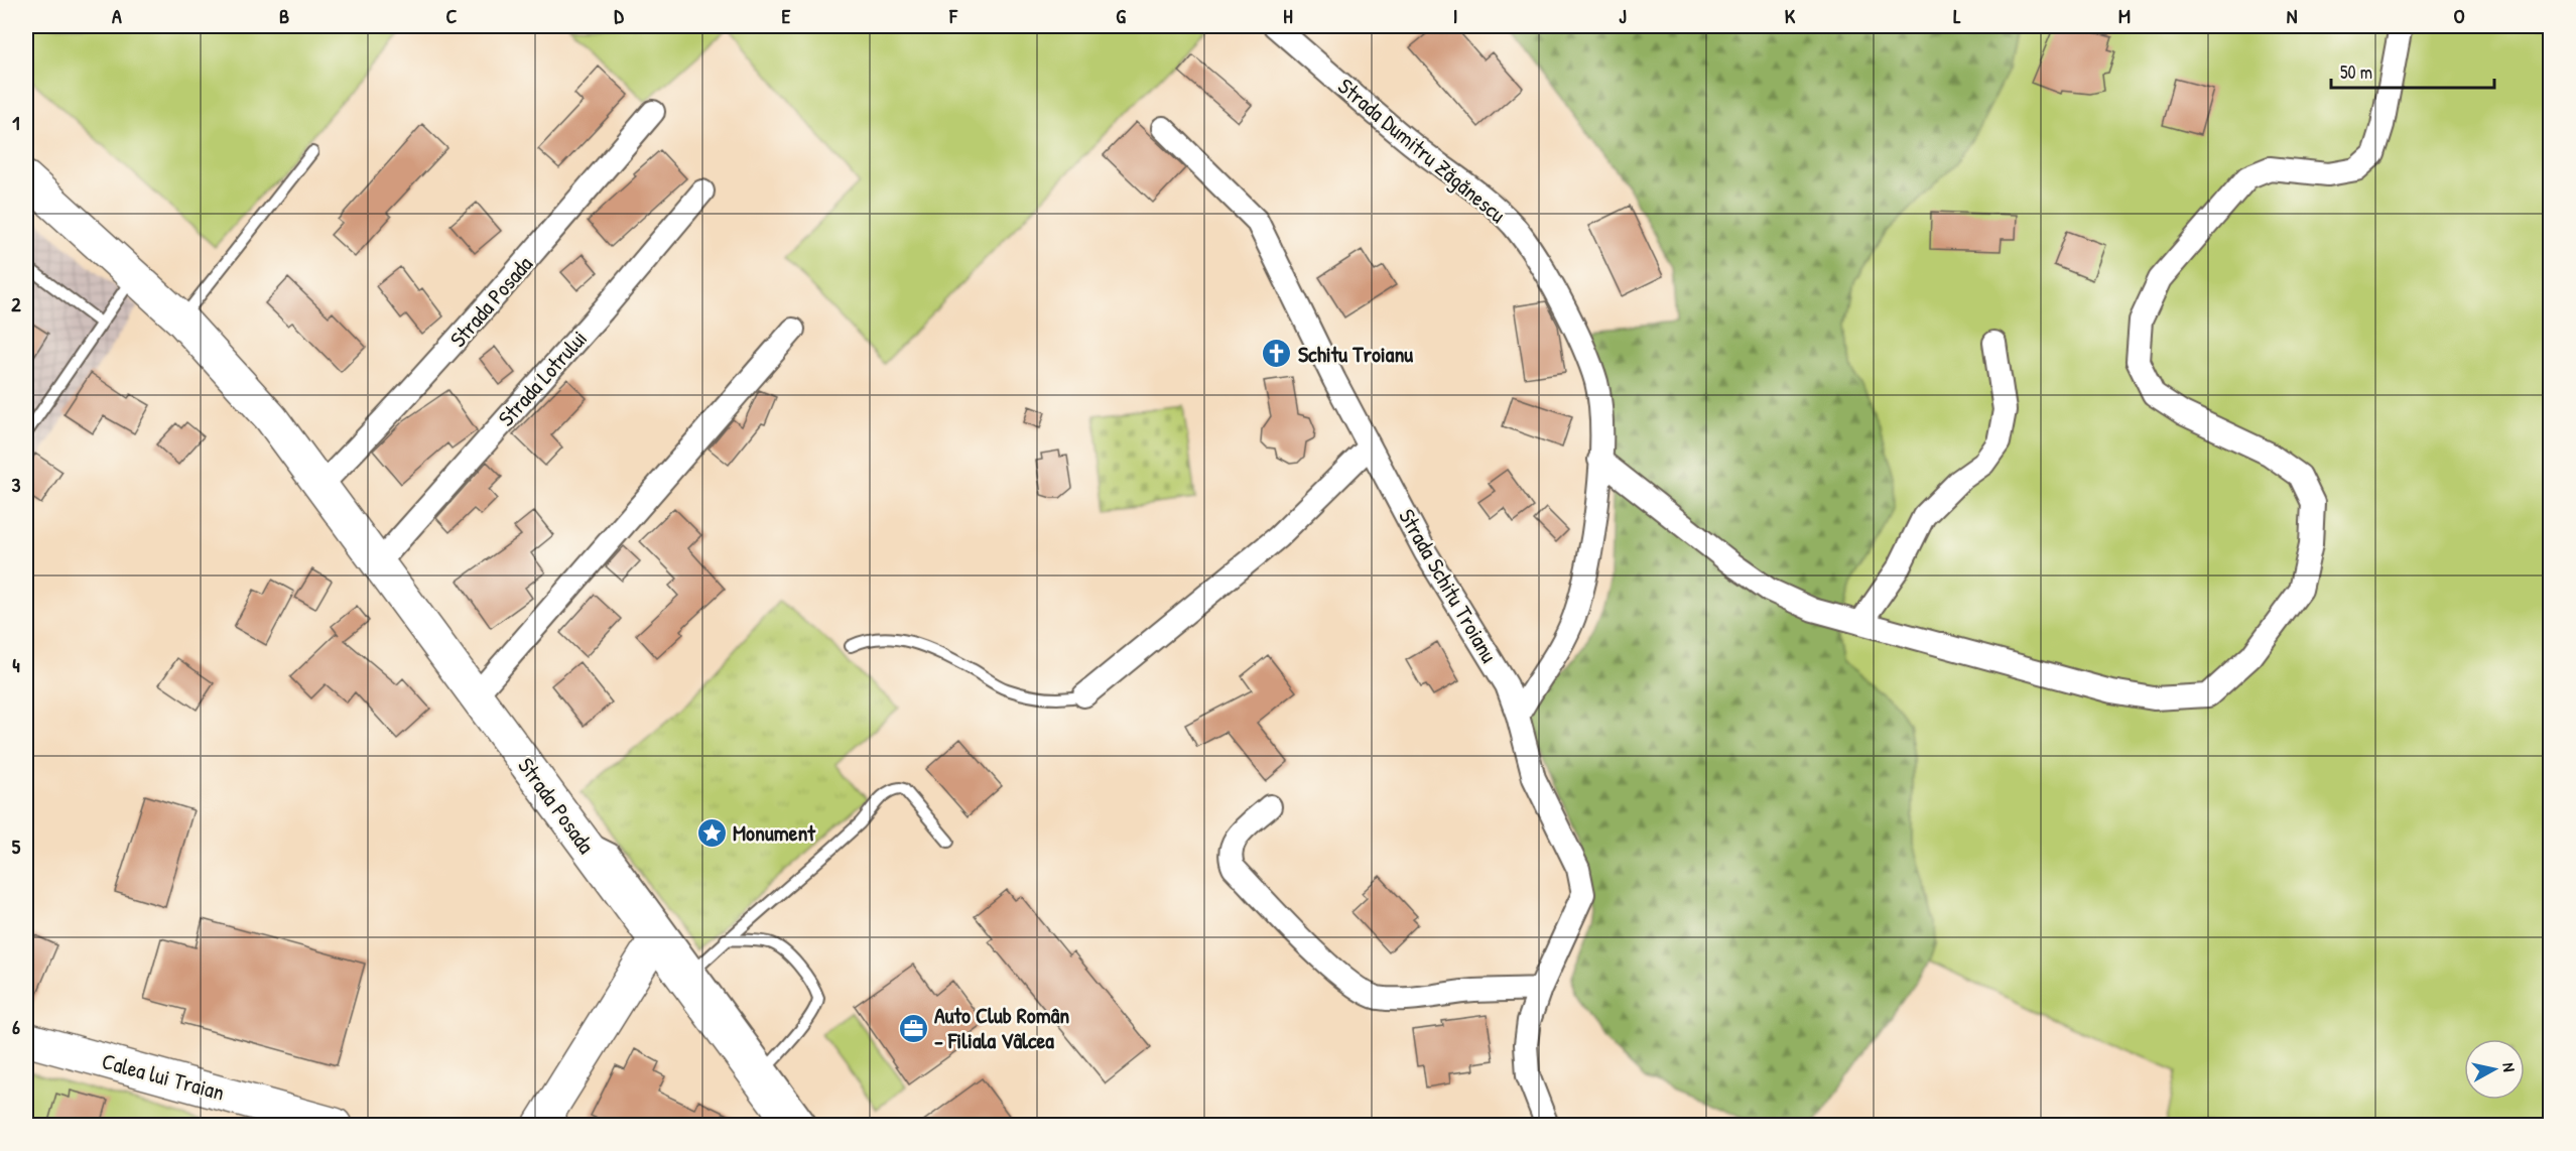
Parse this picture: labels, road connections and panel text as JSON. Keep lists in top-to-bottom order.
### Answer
{
  "streets": {
    "main road": ["Strada Posada", "Calea lui Traian"],
    "street": ["Strada Dumitru Zăgănescu", "Strada Lotrului", "Strada Schitu Troianu"]
  },
  "crossings": [
    ["Strada Posada", "Strada Lotrului"]
  ],
  "places": {
    "church": ["Schitu Troianu"],
    "place": ["Monument"],
    "office": ["Auto Club Român - Filiala Vâlcea"]
  },
  "scale_bar": "50 m",
  "north": "right",
  "grid": {
    "columns": [
      "A",
      "B",
      "C",
      "D",
      "E",
      "F",
      "G",
      "H",
      "I",
      "J",
      "K",
      "L",
      "M",
      "N",
      "O"
    ],
    "rows": [
      "1",
      "2",
      "3",
      "4",
      "5",
      "6"
    ]
  }
}
